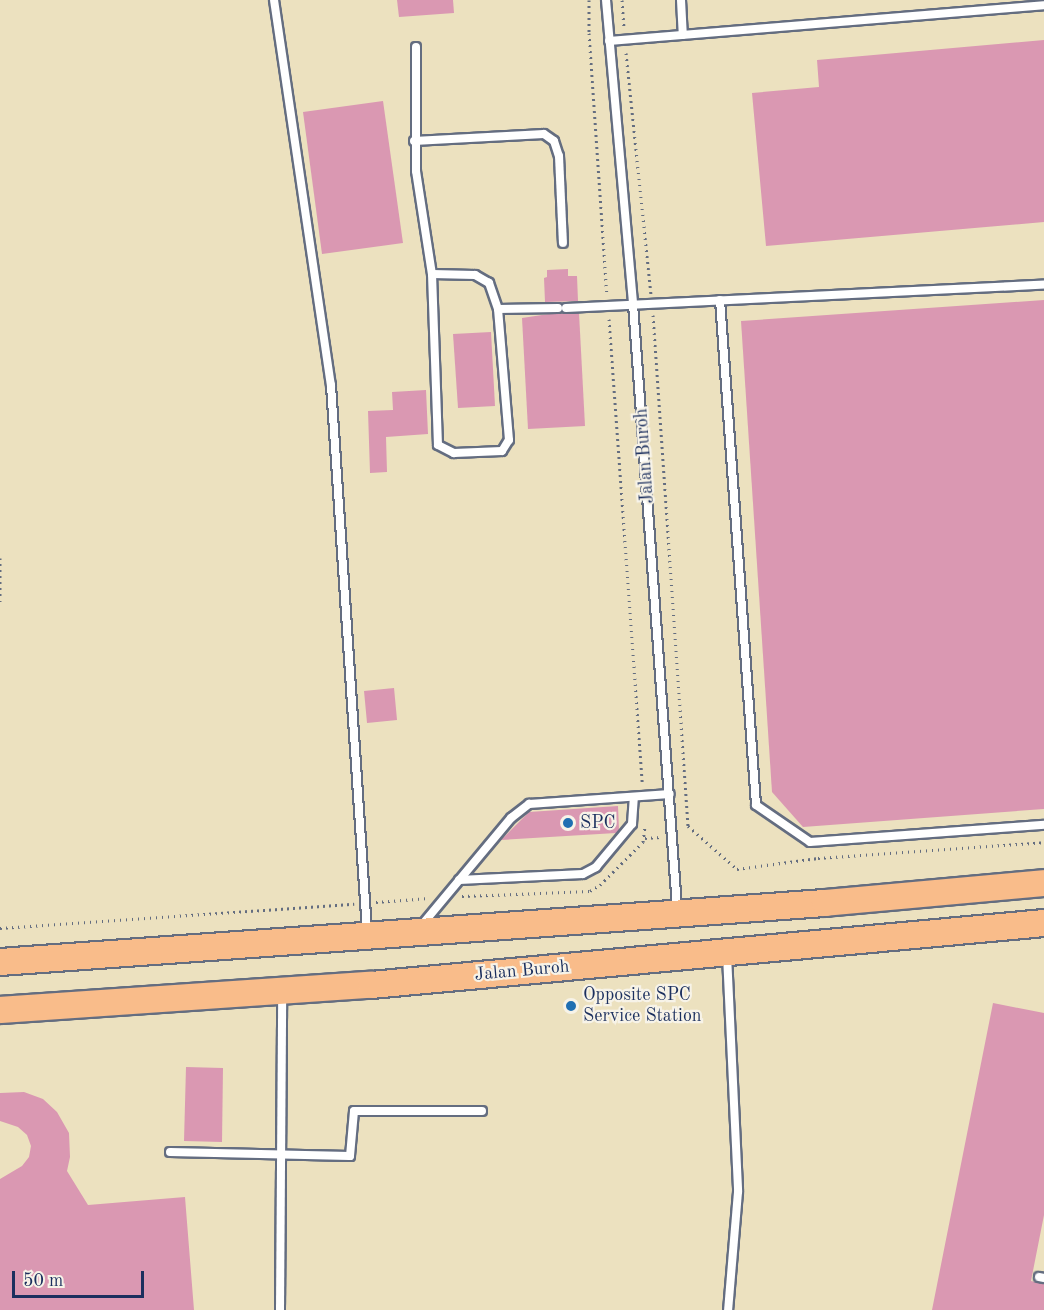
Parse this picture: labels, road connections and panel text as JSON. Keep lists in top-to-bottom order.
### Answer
{
  "streets": {
    "highway": ["Jalan Buroh"]
  },
  "places": ["SPC", "Opposite SPC Service Station"],
  "scale_bar": "50 m"
}
